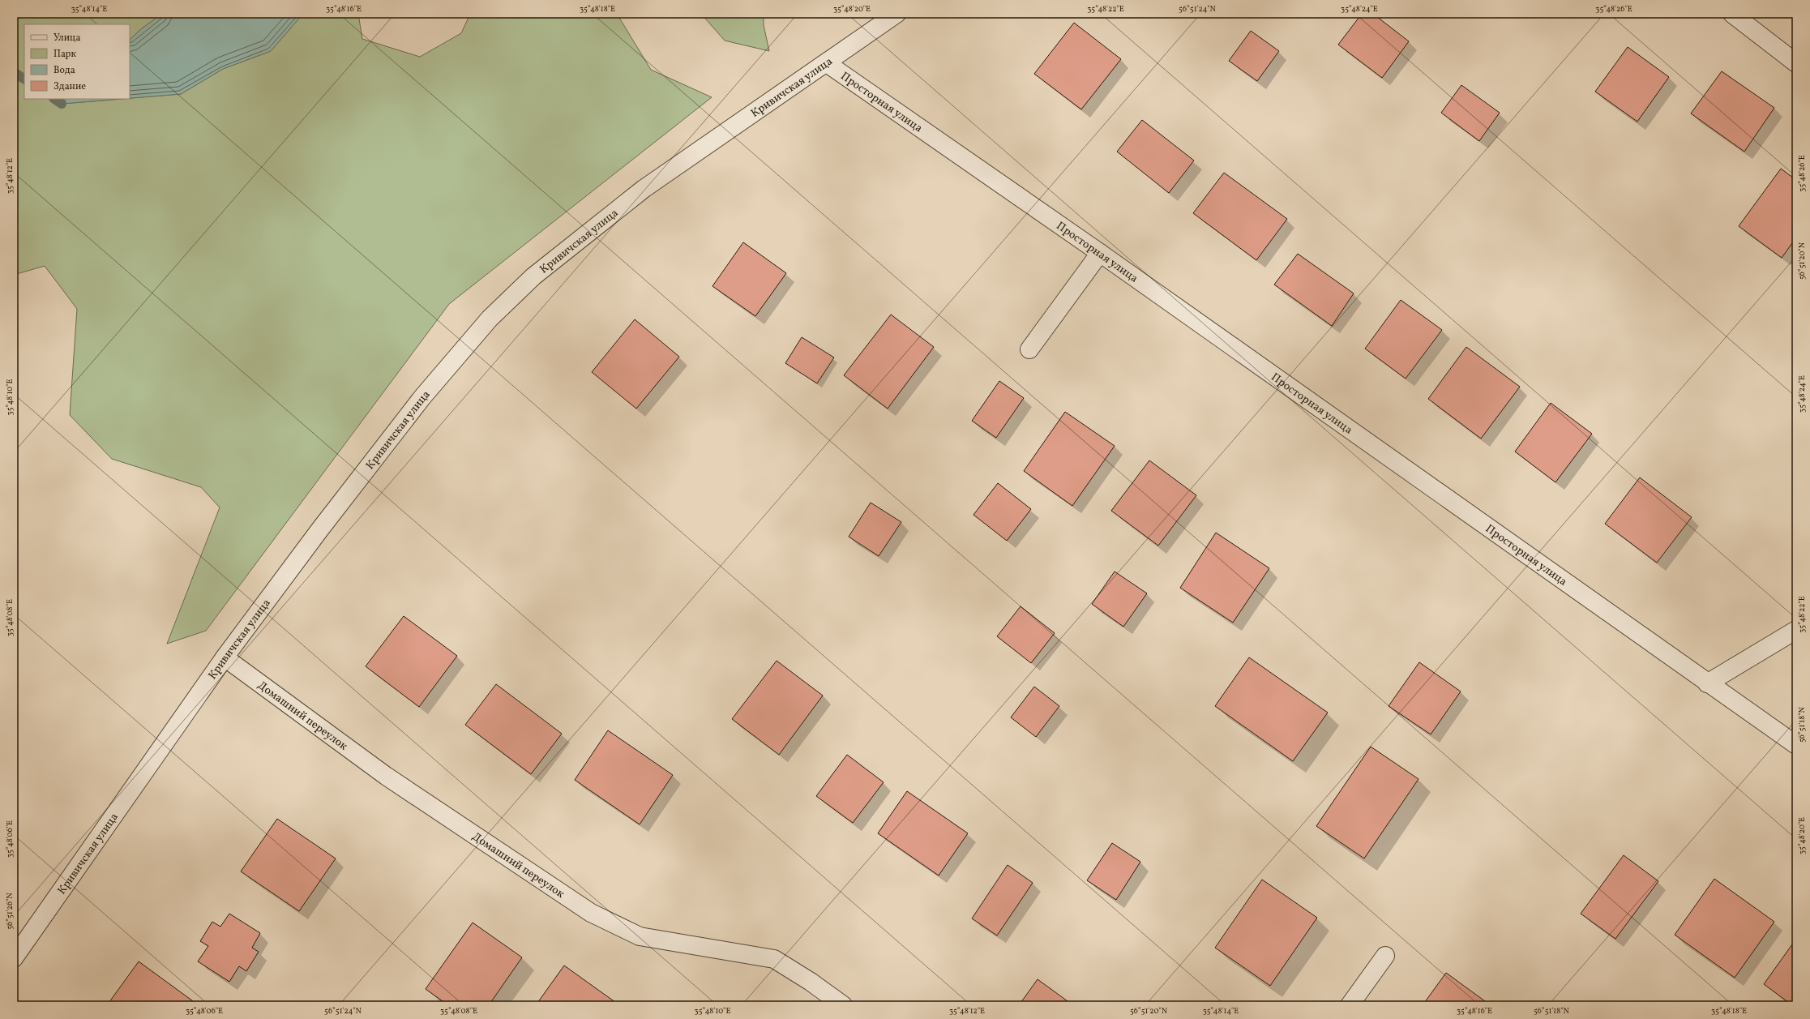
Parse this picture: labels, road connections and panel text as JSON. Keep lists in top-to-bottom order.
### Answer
{
  "streets": {
    "street": ["Кривичская улица", "Просторная улица", "Домашний переулок"]
  },
  "crossings": [
    ["Кривичская улица", "Просторная улица"],
    ["Кривичская улица", "Домашний переулок"]
  ],
  "legend": [
    "Улица",
    "Парк",
    "Вода",
    "Здание"
  ],
  "coordinates": [
    "35°48'14\"E",
    "35°48'16\"E",
    "35°48'18\"E",
    "35°48'20\"E",
    "35°48'22\"E",
    "56°51'24\"N",
    "35°48'24\"E",
    "35°48'26\"E",
    "35°48'12\"E",
    "56°51'20\"N",
    "35°48'10\"E",
    "35°48'08\"E",
    "56°51'18\"N",
    "35°48'06\"E",
    "56°51'26\"N"
  ]
}
